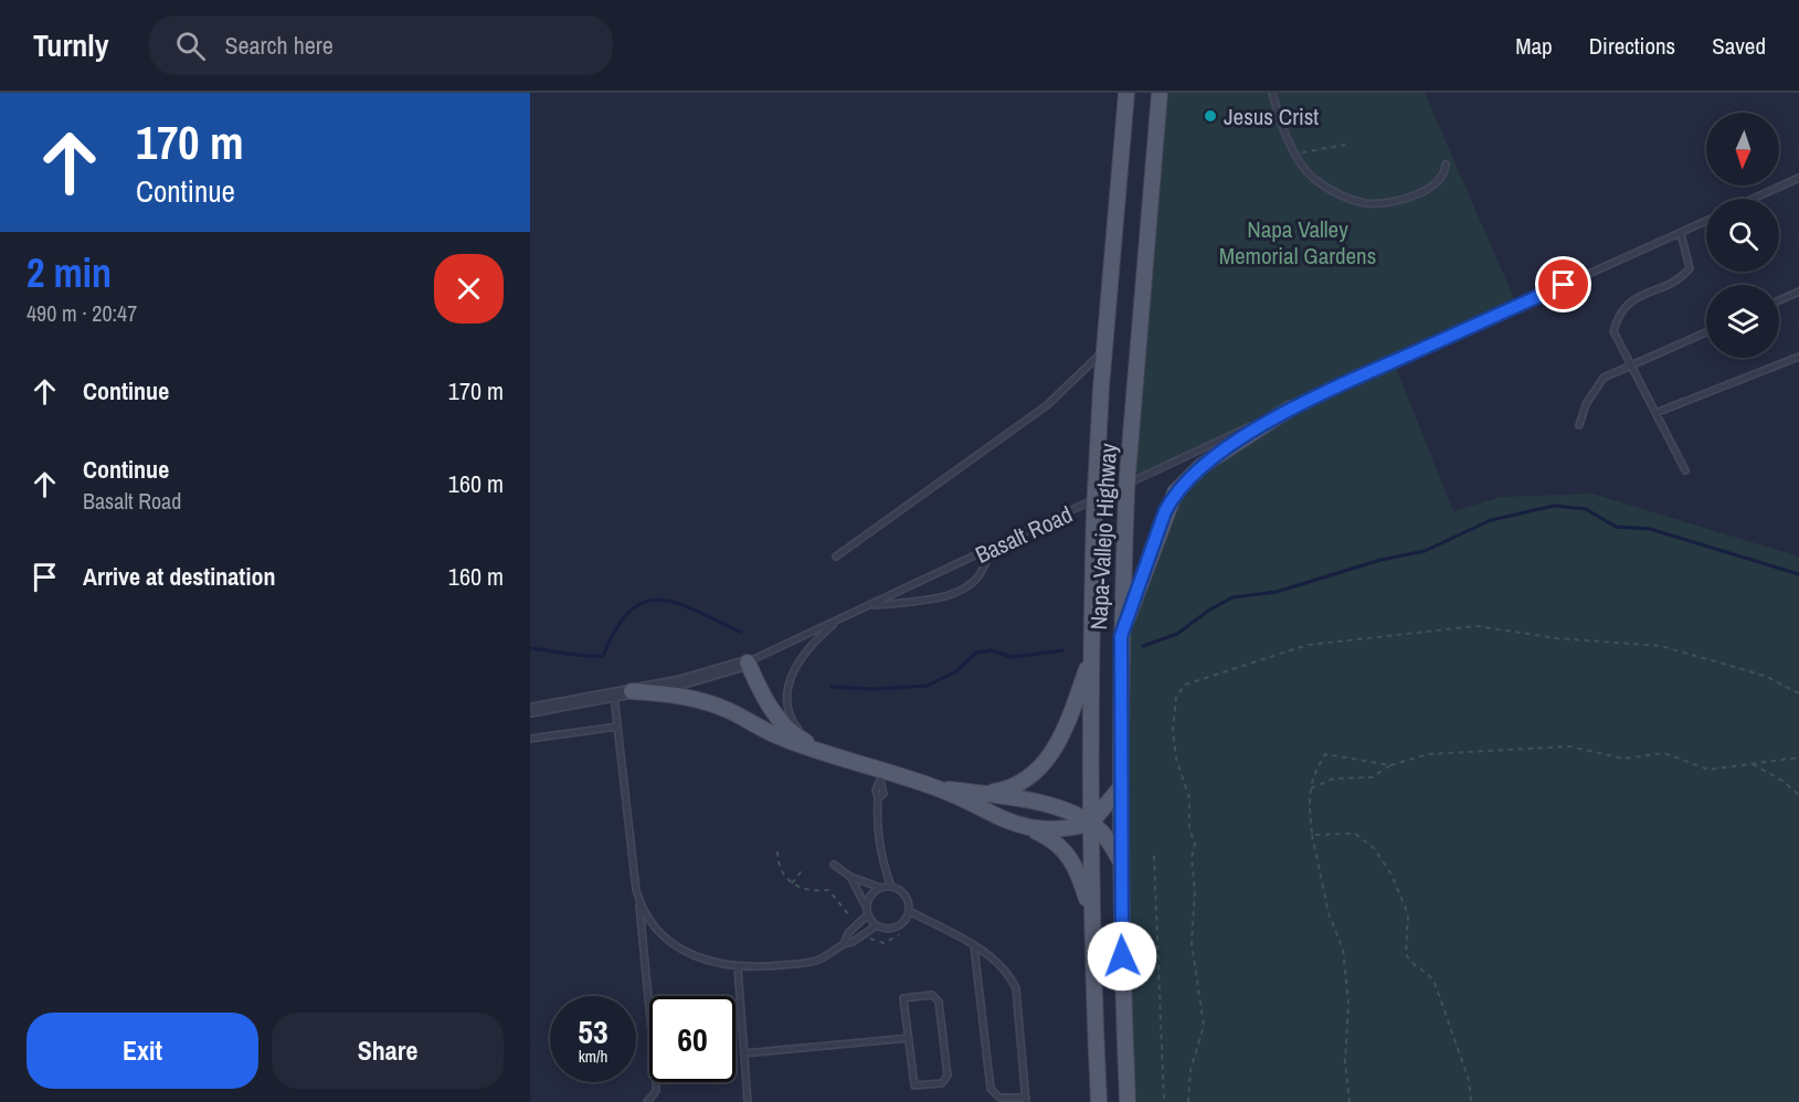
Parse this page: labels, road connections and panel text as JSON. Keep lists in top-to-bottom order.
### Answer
{
  "streets": {
    "main road": ["Napa-Vallejo Highway"],
    "street": ["Basalt Road"]
  },
  "parks": ["Napa Valley Memorial Gardens"],
  "places": ["Jesus Crist"],
  "north": "bottom",
  "page": {
    "header": "Turnly",
    "search": "Search here",
    "nav": ["Map", "Directions", "Saved"],
    "turn": ["170 m", "Continue"],
    "heading": ["2 min", "490 m · 20:47"],
    "list": [
      {
        "name": "Continue",
        "value": "170 m"
      },
      {
        "name": "Continue",
        "note": "Basalt Road",
        "value": "160 m"
      },
      {
        "name": "Arrive at destination",
        "value": "160 m"
      }
    ],
    "speed": "53 km/h",
    "limit": "60",
    "buttons": ["Exit", "Share"]
  }
}
